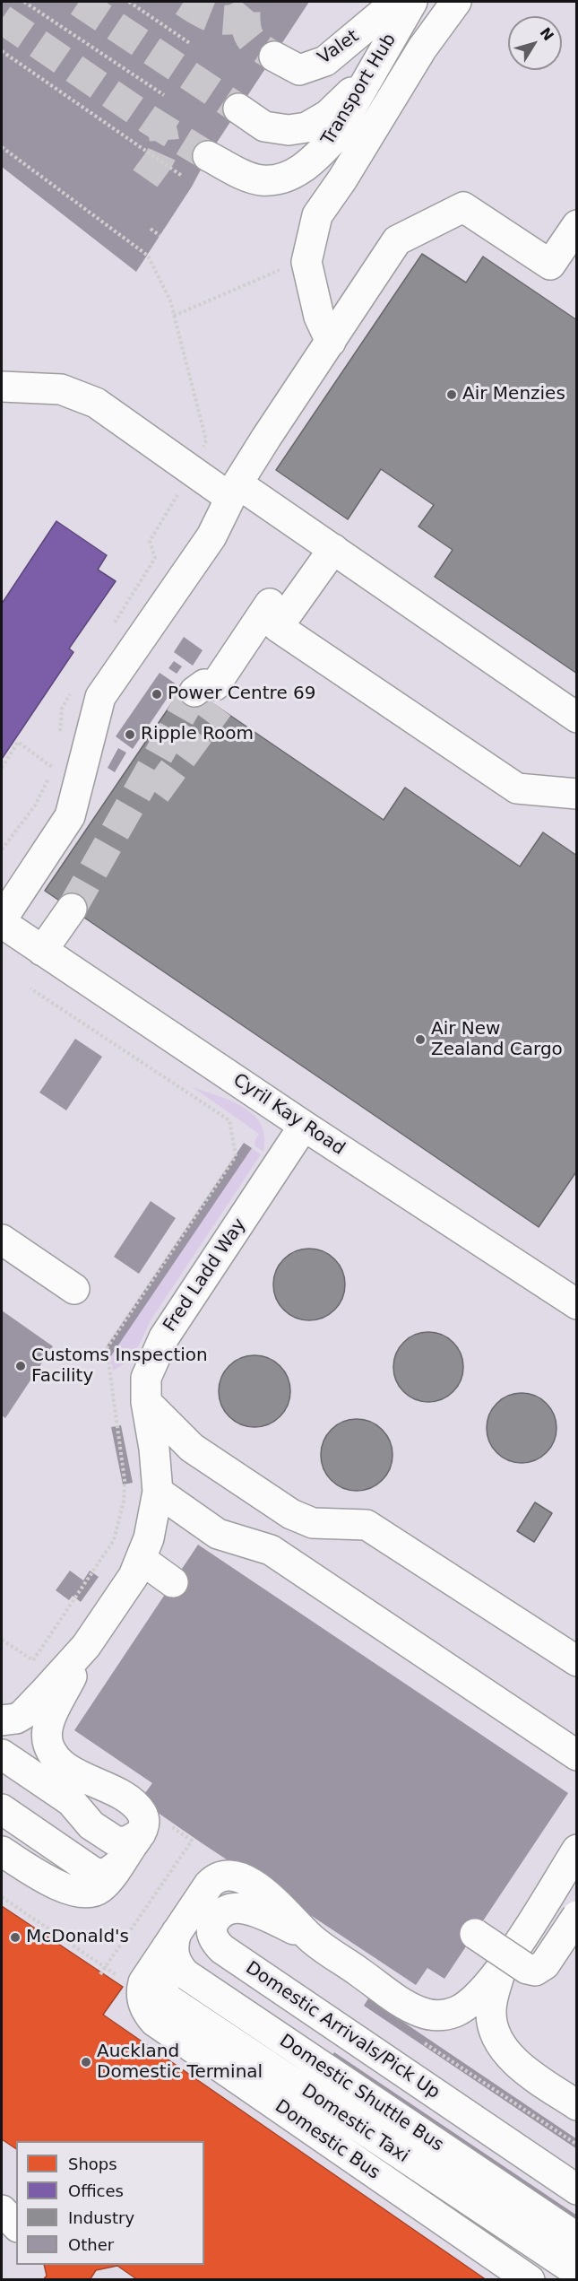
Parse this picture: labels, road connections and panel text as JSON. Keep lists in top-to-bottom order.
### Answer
{
  "streets": {
    "street": [
      "Valet",
      "Transport Hub",
      "Cyril Kay Road",
      "Fred Ladd Way",
      "Domestic Arrivals/Pick Up",
      "Domestic Shuttle Bus",
      "Domestic Taxi",
      "Domestic Bus"
    ]
  },
  "crossings": [
    ["Cyril Kay Road", "Fred Ladd Way"],
    ["Domestic Arrivals/Pick Up", "Domestic Bus"],
    ["Domestic Shuttle Bus", "Domestic Bus"],
    ["Domestic Taxi", "Domestic Bus"]
  ],
  "places": [
    "Air Menzies",
    "Power Centre 69",
    "Ripple Room",
    "Air New Zealand Cargo",
    "Customs Inspection Facility",
    "McDonald's",
    "Auckland Domestic Terminal"
  ],
  "legend": [
    "Shops",
    "Offices",
    "Industry",
    "Other"
  ],
  "north": "top right"
}
